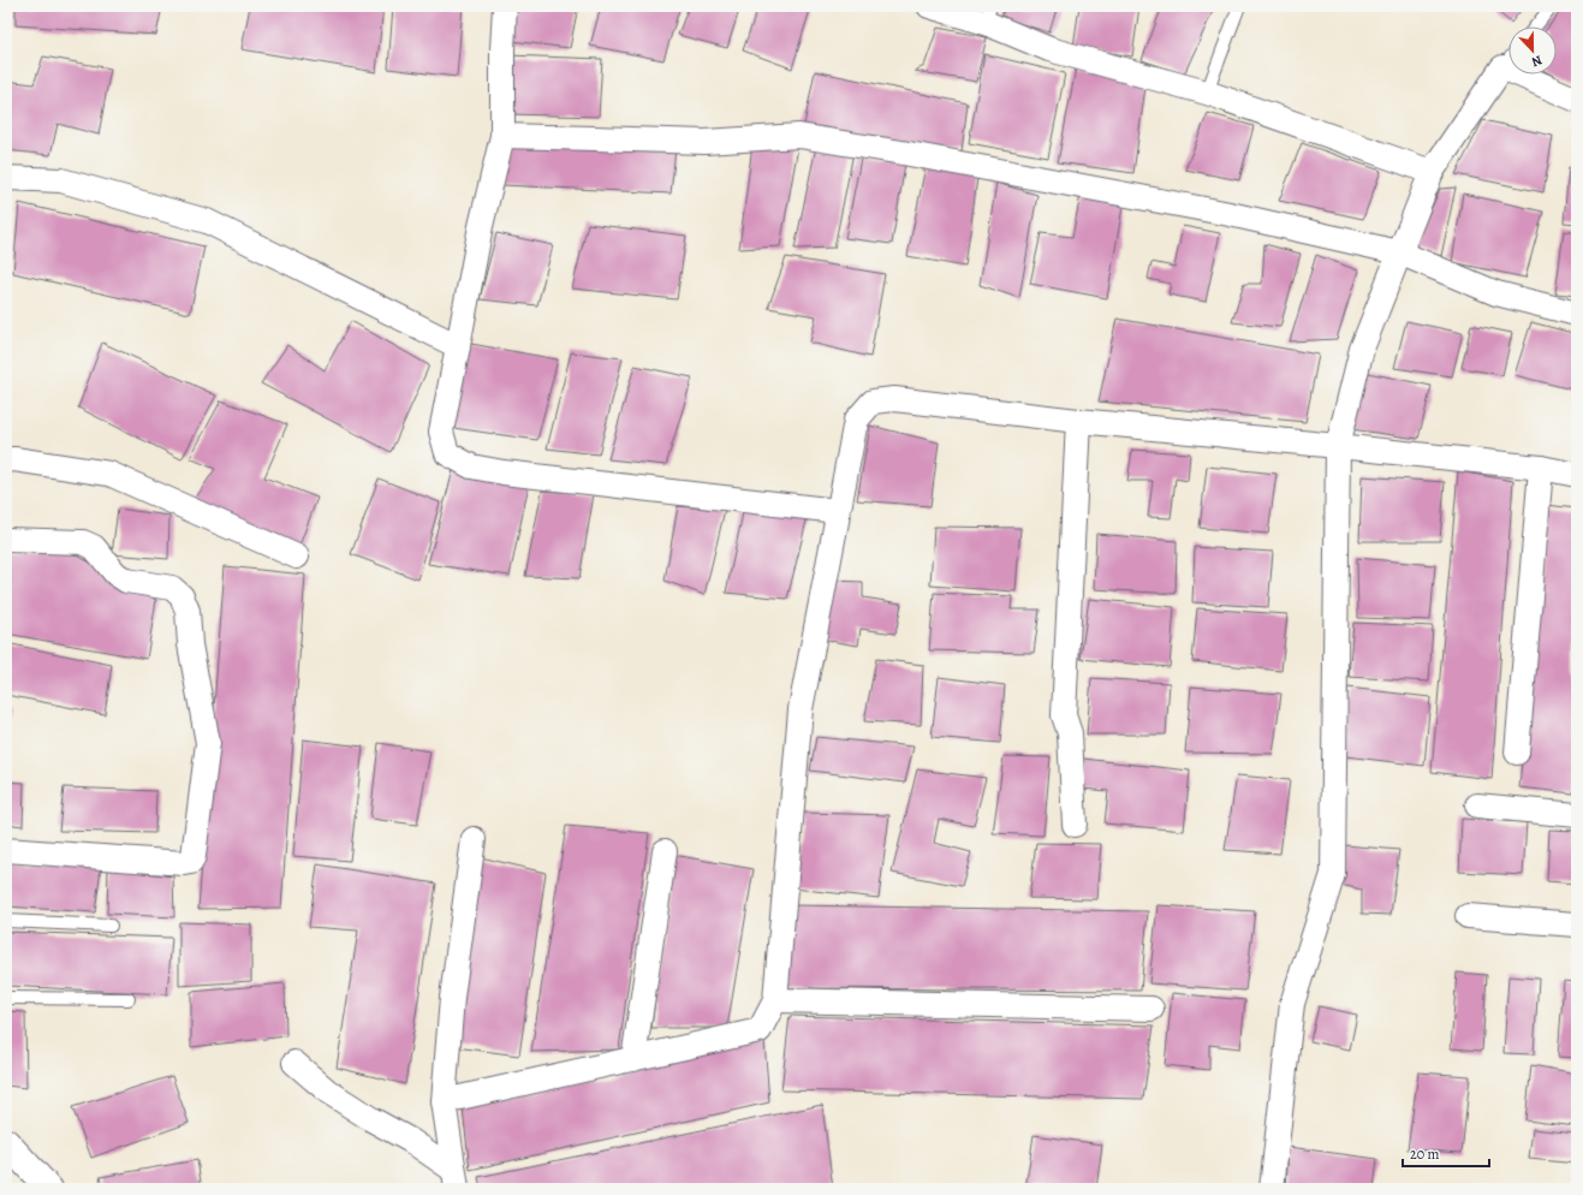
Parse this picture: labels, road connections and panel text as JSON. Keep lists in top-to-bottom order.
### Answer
{
  "scale_bar": "20 m",
  "north": "bottom"
}
